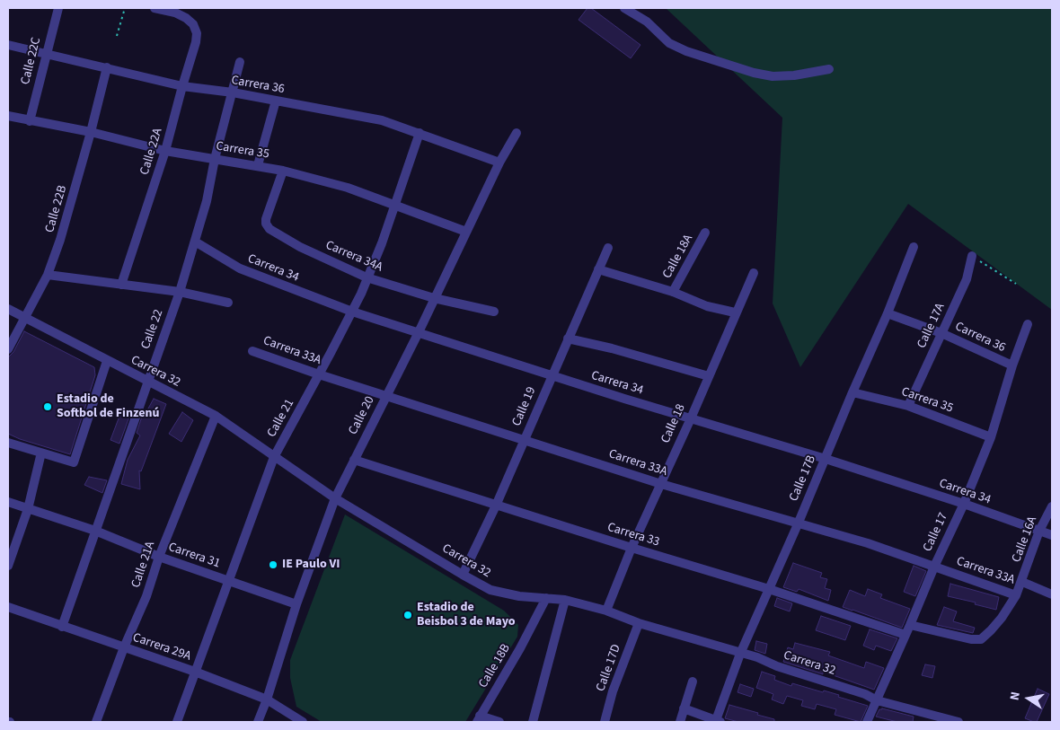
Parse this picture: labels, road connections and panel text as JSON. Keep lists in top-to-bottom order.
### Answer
{
  "streets": {
    "street": [
      "Calle 22C",
      "Carrera 36",
      "Carrera 35",
      "Calle 22A",
      "Calle 22B",
      "Carrera 34A",
      "Calle 18A",
      "Carrera 34",
      "Calle 17A",
      "Calle 22",
      "Carrera 33A",
      "Carrera 32",
      "Calle 19",
      "Calle 20",
      "Calle 21",
      "Calle 18",
      "Calle 17B",
      "Calle 17",
      "Carrera 33",
      "Calle 16A",
      "Carrera 31",
      "Calle 21A",
      "Carrera 29A",
      "Calle 18B",
      "Calle 17D"
    ]
  },
  "crossings": [
    ["Calle 22C", "Carrera 36"],
    ["Calle 22C", "Carrera 35"],
    ["Carrera 36", "Calle 22A"],
    ["Carrera 36", "Calle 22B"],
    ["Carrera 36", "Calle 17A"],
    ["Carrera 36", "Calle 22"],
    ["Carrera 36", "Calle 20"],
    ["Carrera 36", "Calle 21"],
    ["Carrera 36", "Calle 17B"],
    ["Carrera 36", "Calle 17"],
    ["Carrera 35", "Calle 22A"],
    ["Carrera 35", "Calle 22B"],
    ["Carrera 35", "Carrera 34A"],
    ["Carrera 35", "Calle 17A"],
    ["Carrera 35", "Calle 22"],
    ["Carrera 35", "Calle 20"],
    ["Carrera 35", "Calle 21"],
    ["Carrera 35", "Calle 17B"],
    ["Carrera 35", "Calle 17"],
    ["Calle 22B", "Carrera 32"],
    ["Carrera 34A", "Calle 20"],
    ["Carrera 34A", "Calle 21"],
    ["Carrera 34", "Calle 22"],
    ["Carrera 34", "Calle 19"],
    ["Carrera 34", "Calle 20"],
    ["Carrera 34", "Calle 21"],
    ["Carrera 34", "Calle 18"],
    ["Carrera 34", "Calle 17B"],
    ["Carrera 34", "Calle 17"],
    ["Carrera 34", "Calle 16A"],
    ["Calle 22", "Carrera 32"],
    ["Calle 22", "Carrera 31"],
    ["Calle 22", "Carrera 29A"],
    ["Carrera 33A", "Calle 19"],
    ["Carrera 33A", "Calle 20"],
    ["Carrera 33A", "Calle 21"],
    ["Carrera 33A", "Calle 18"],
    ["Carrera 33A", "Calle 17B"],
    ["Carrera 33A", "Calle 17"],
    ["Carrera 33A", "Calle 16A"],
    ["Carrera 32", "Calle 19"],
    ["Carrera 32", "Calle 20"],
    ["Carrera 32", "Calle 21"],
    ["Carrera 32", "Calle 18"],
    ["Carrera 32", "Calle 17B"],
    ["Carrera 32", "Calle 17"],
    ["Carrera 32", "Calle 21A"],
    ["Carrera 32", "Calle 18B"],
    ["Carrera 32", "Calle 17D"],
    ["Calle 19", "Carrera 33"],
    ["Calle 20", "Carrera 33"],
    ["Calle 20", "Carrera 31"],
    ["Calle 20", "Carrera 29A"],
    ["Calle 21", "Carrera 31"],
    ["Calle 21", "Carrera 29A"],
    ["Calle 18", "Carrera 33"],
    ["Calle 17B", "Carrera 33"],
    ["Calle 17", "Carrera 33"],
    ["Calle 17", "Calle 16A"],
    ["Carrera 31", "Calle 21A"],
    ["Calle 21A", "Carrera 29A"]
  ],
  "places": ["Estadio de Softbol de Finzenú", "IE Paulo VI", "Estadio de Beisbol 3 de Mayo"],
  "north": "left"
}
